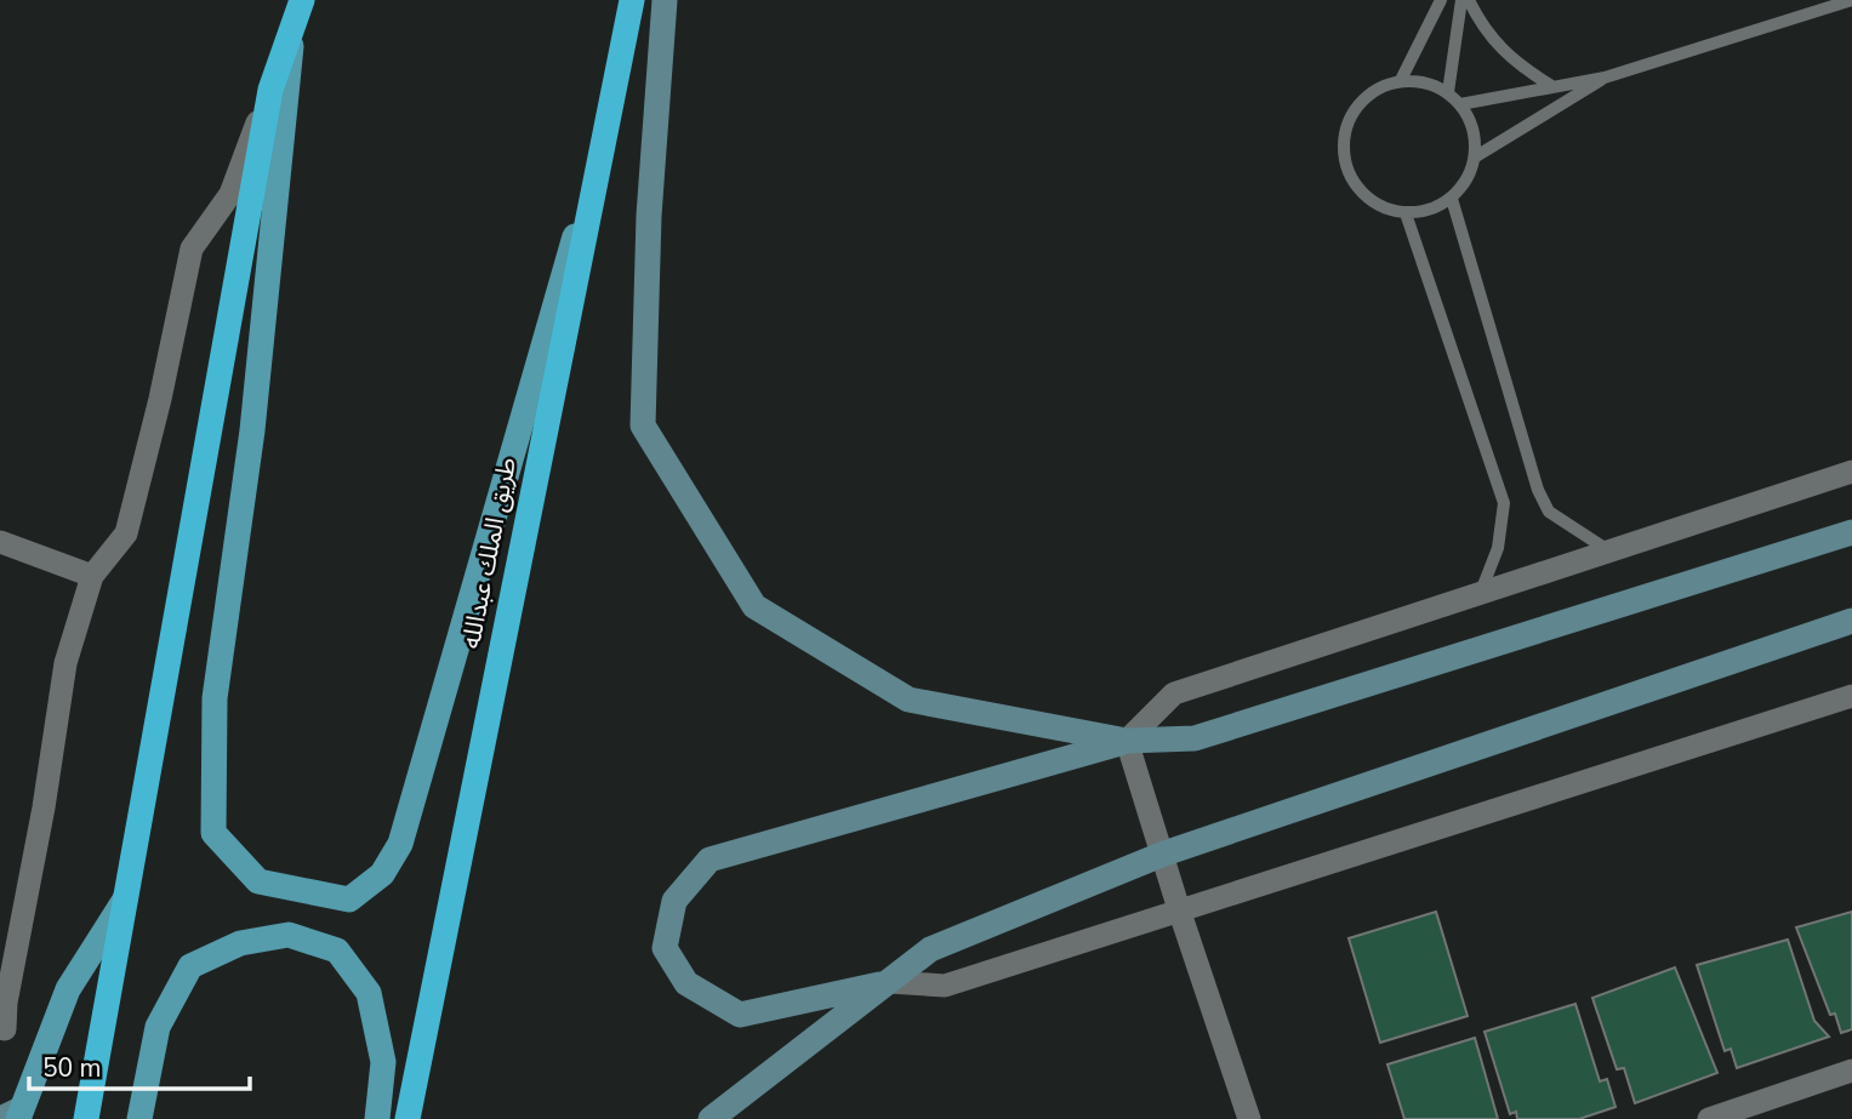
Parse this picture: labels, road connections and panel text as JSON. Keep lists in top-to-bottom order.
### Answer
{
  "streets": {
    "highway": ["طريق الملك عبدالله"]
  },
  "scale_bar": "50 m"
}
